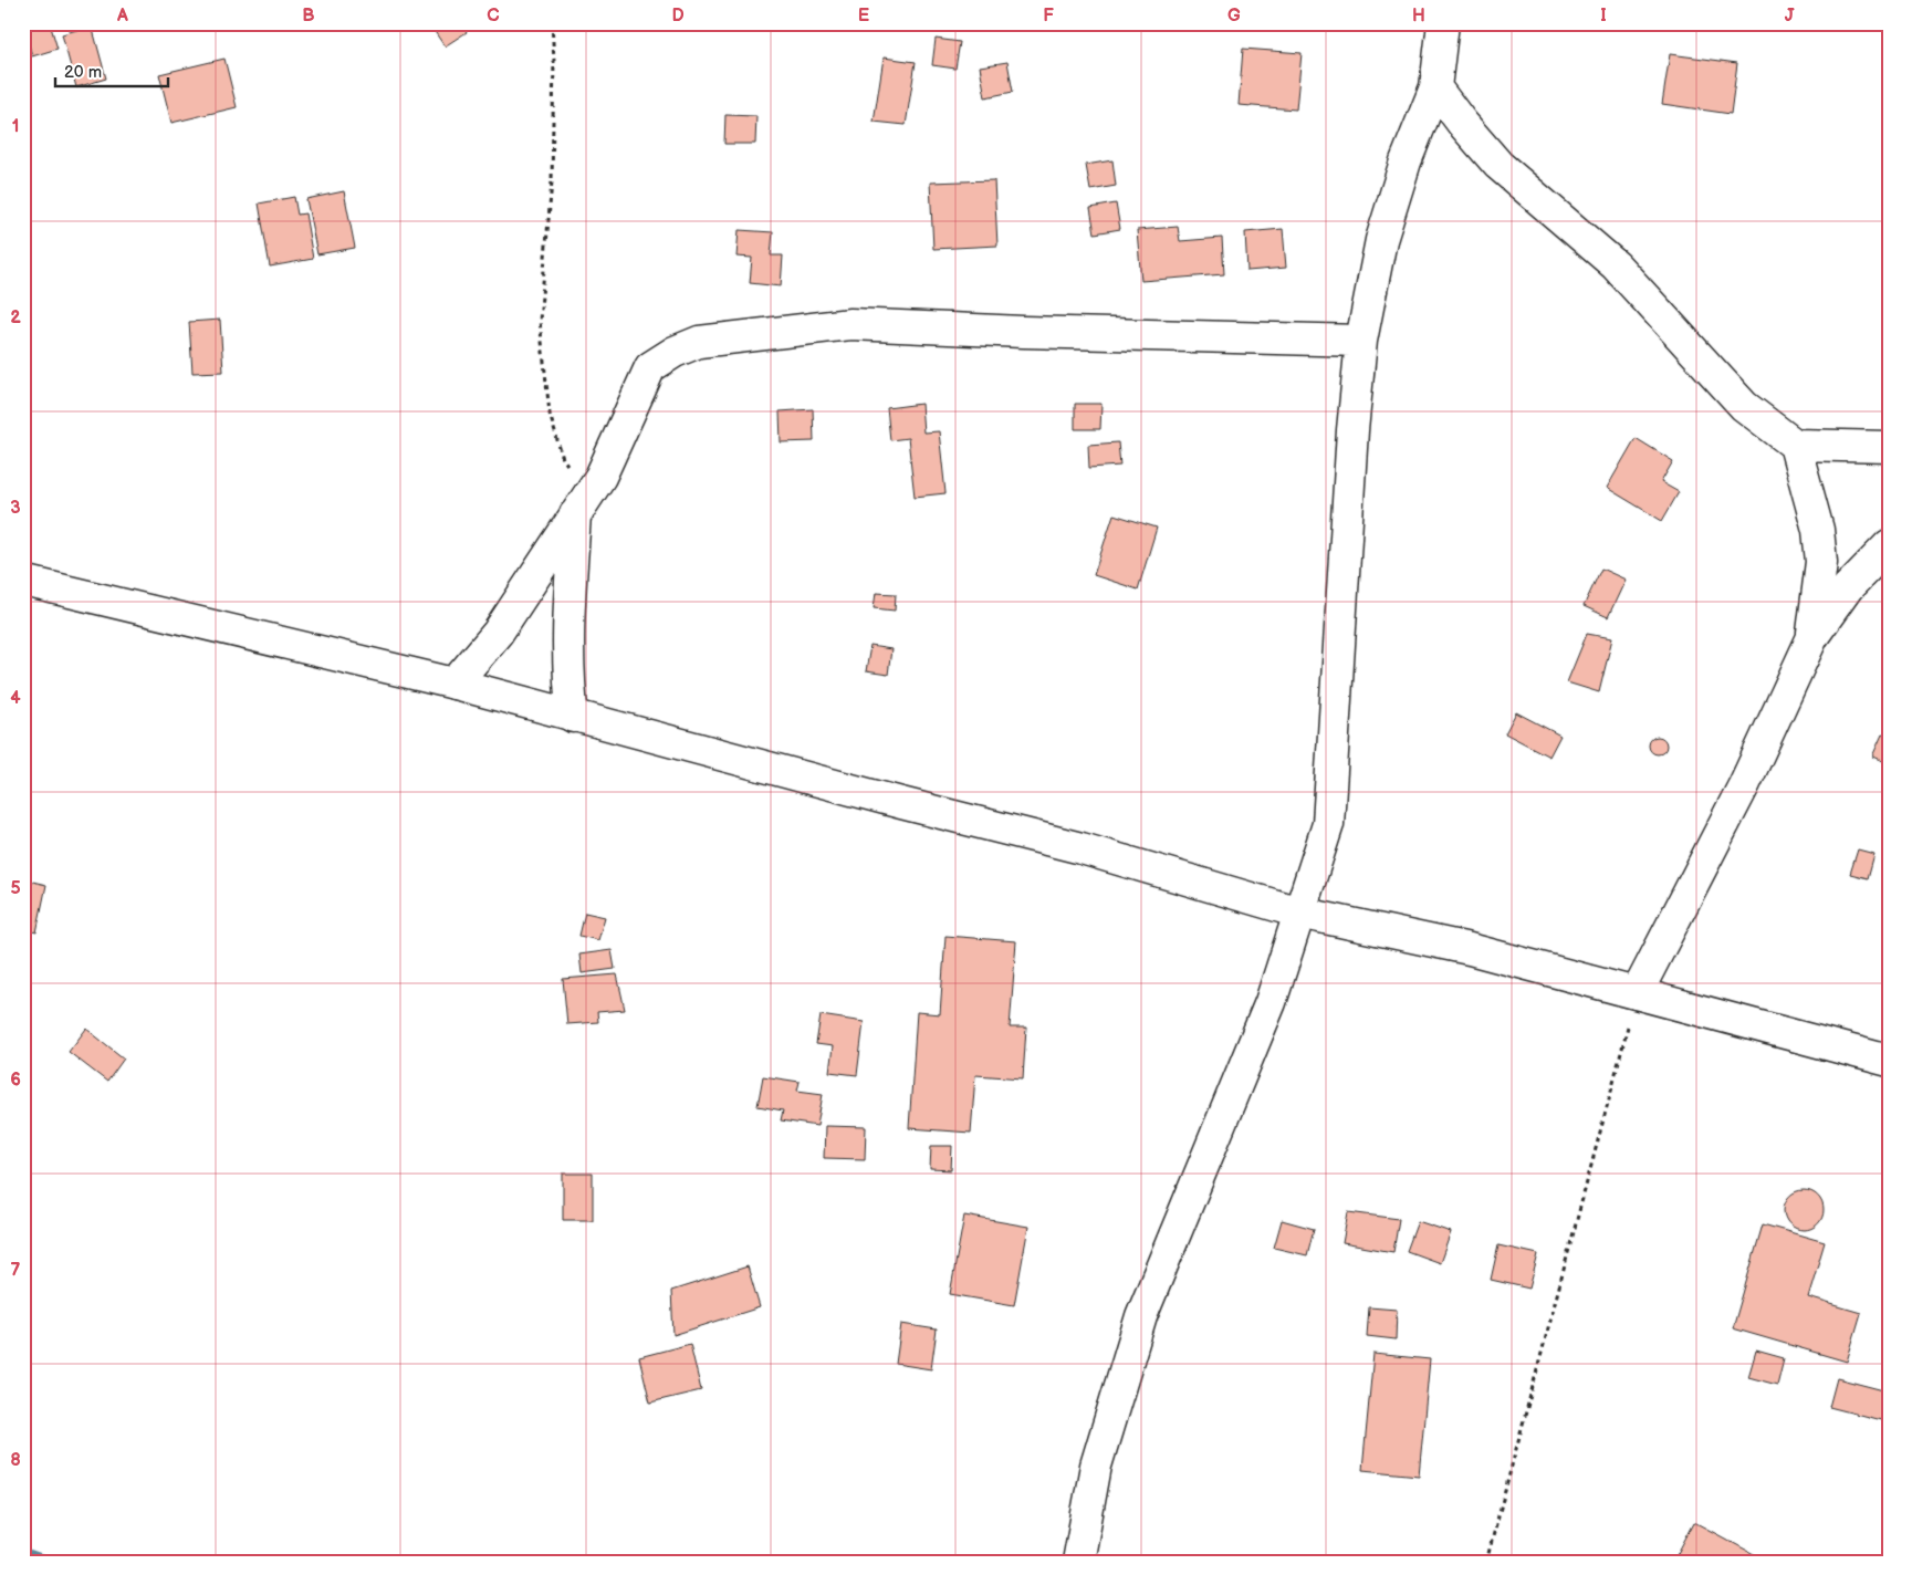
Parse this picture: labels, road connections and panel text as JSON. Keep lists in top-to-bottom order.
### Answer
{
  "scale_bar": "20 m",
  "grid": {
    "columns": [
      "A",
      "B",
      "C",
      "D",
      "E",
      "F",
      "G",
      "H",
      "I",
      "J"
    ],
    "rows": [
      "1",
      "2",
      "3",
      "4",
      "5",
      "6",
      "7",
      "8"
    ]
  }
}
